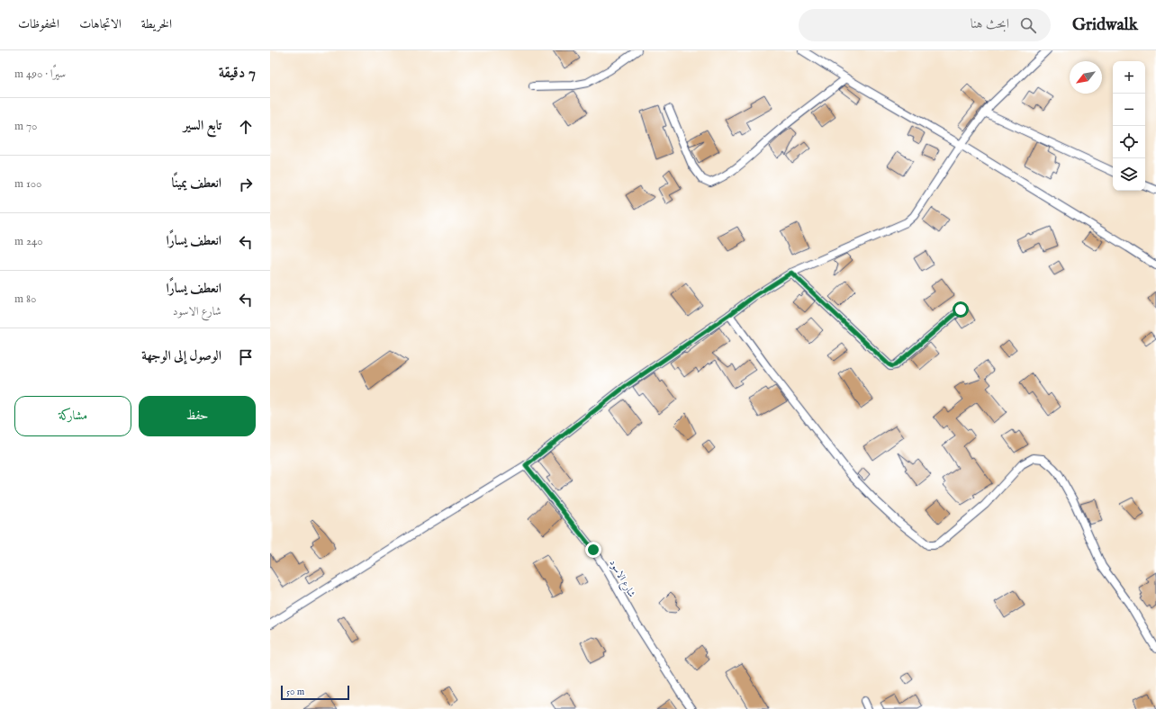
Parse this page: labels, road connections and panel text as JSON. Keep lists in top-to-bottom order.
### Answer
{
  "streets": {
    "street": ["شارع الاسود"]
  },
  "scale_bar": "50 m",
  "north": "bottom left",
  "page": {
    "header": "Gridwalk",
    "search": "ابحث هنا",
    "nav": ["الخريطة", "الاتجاهات", "المحفوظات"],
    "heading": ["7 دقيقة", "سيرًا · 490 m"],
    "map_buttons": ["+", "−"],
    "list": [
      ["تابع السير", "70 m"],
      ["انعطف يمينًا", "100 m"],
      ["انعطف يسارًا", "240 m"],
      ["انعطف يسارًا", "شارع الاسود", "80 m"],
      "الوصول إلى الوجهة"
    ],
    "buttons": ["حفظ", "مشاركة"],
    "scale": "50 m"
  }
}
